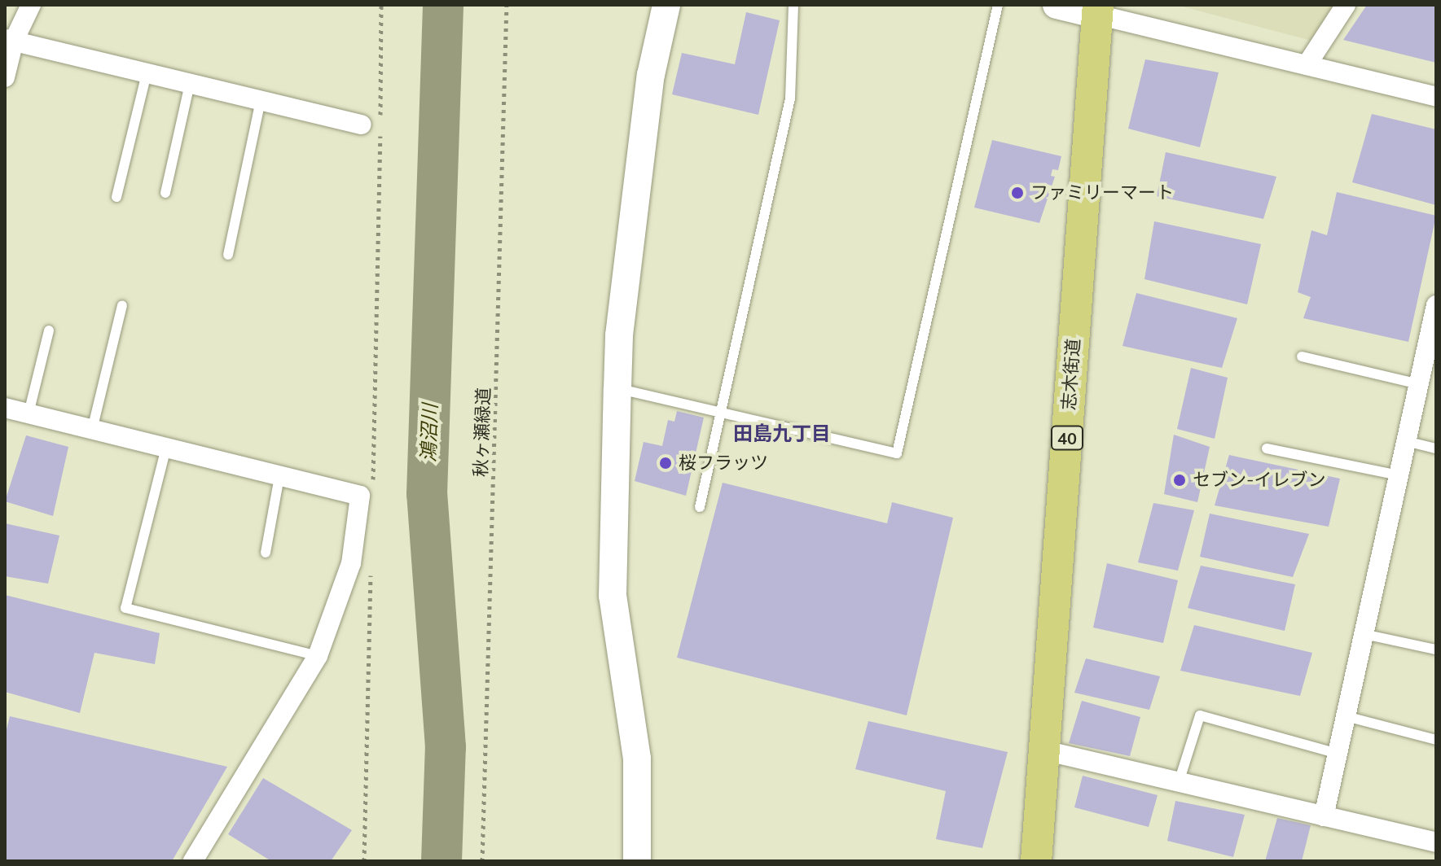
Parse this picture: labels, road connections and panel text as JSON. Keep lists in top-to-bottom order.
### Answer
{
  "streets": {
    "main road": ["志木街道", "40"],
    "path": ["秋ヶ瀬緑道"]
  },
  "districts": ["田島九丁目"],
  "water": ["鴻沼川"],
  "places": ["ファミリーマート", "桜フラッツ", "セブン-イレブン"]
}
